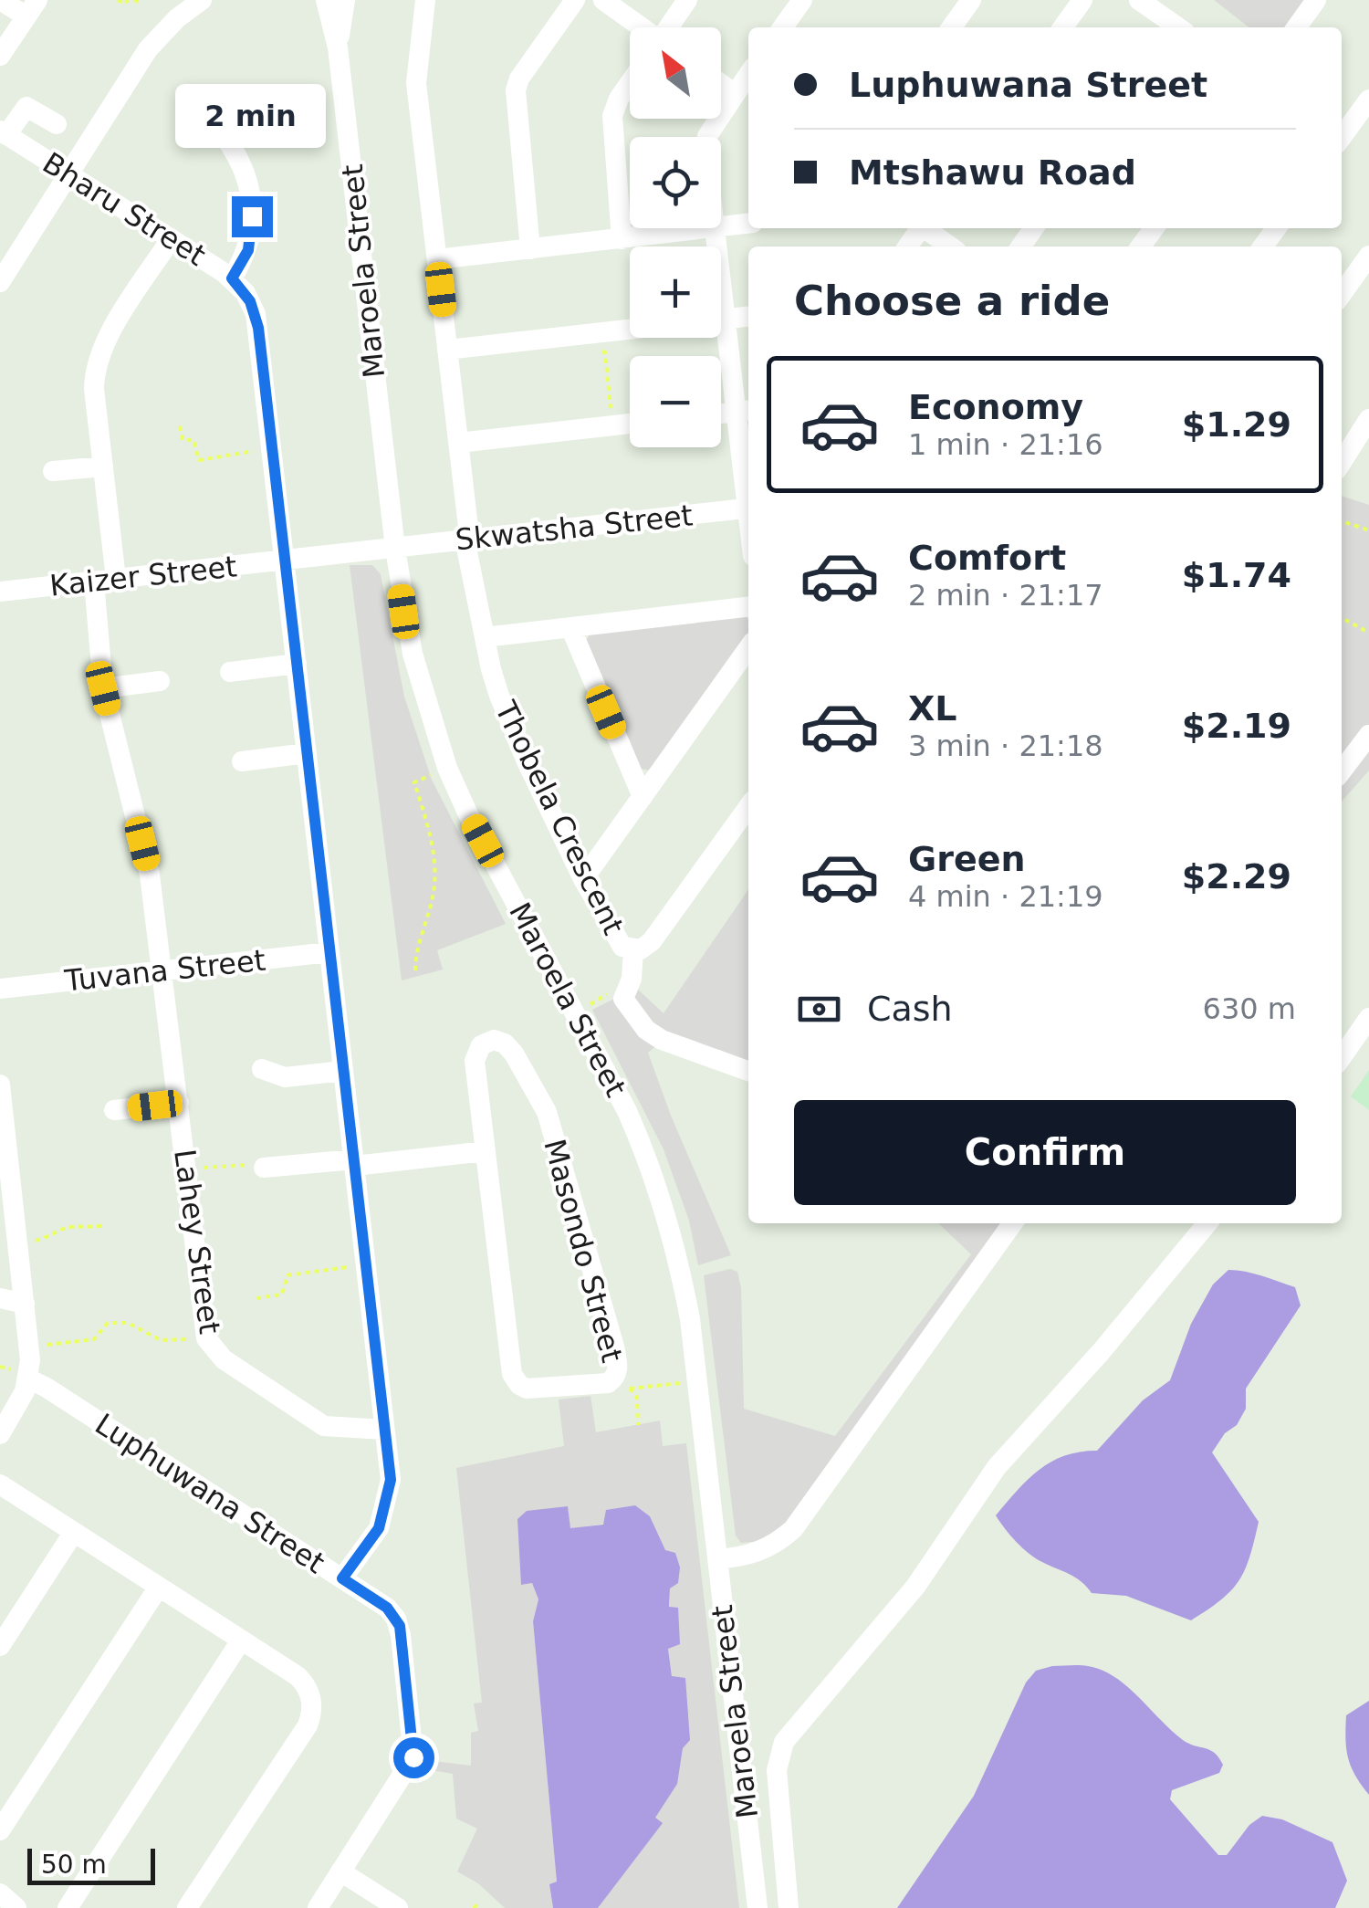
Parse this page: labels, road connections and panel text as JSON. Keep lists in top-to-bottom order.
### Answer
{
  "streets": {
    "street": [
      "Bharu Street",
      "Maroela Street",
      "Skwatsha Street",
      "Kaizer Street",
      "Thobela Crescent",
      "Tuvana Street",
      "Lahey Street",
      "Masondo Street",
      "Luphuwana Street"
    ]
  },
  "crossings": [
    ["Bharu Street", "Kaizer Street"],
    ["Bharu Street", "Tuvana Street"],
    ["Bharu Street", "Lahey Street"],
    ["Bharu Street", "Luphuwana Street"],
    ["Maroela Street", "Skwatsha Street"],
    ["Maroela Street", "Kaizer Street"],
    ["Skwatsha Street", "Kaizer Street"],
    ["Skwatsha Street", "Thobela Crescent"],
    ["Kaizer Street", "Lahey Street"],
    ["Tuvana Street", "Lahey Street"]
  ],
  "scale_bar": "50 m",
  "north": "top left",
  "page": {
    "map_buttons": ["+", "−"],
    "banner": ["Luphuwana Street", "Mtshawu Road"],
    "bubble": "2 min",
    "heading": "Choose a ride",
    "list": [
      {
        "name": "Economy",
        "note": "1 min · 21:16",
        "value": "$1.29"
      },
      {
        "name": "Comfort",
        "note": "2 min · 21:17",
        "value": "$1.74"
      },
      {
        "name": "XL",
        "note": "3 min · 21:18",
        "value": "$2.19"
      },
      {
        "name": "Green",
        "note": "4 min · 21:19",
        "value": "$2.29"
      }
    ],
    "pay": ["Cash", "630 m"],
    "buttons": "Confirm",
    "scale": "50 m"
  }
}
